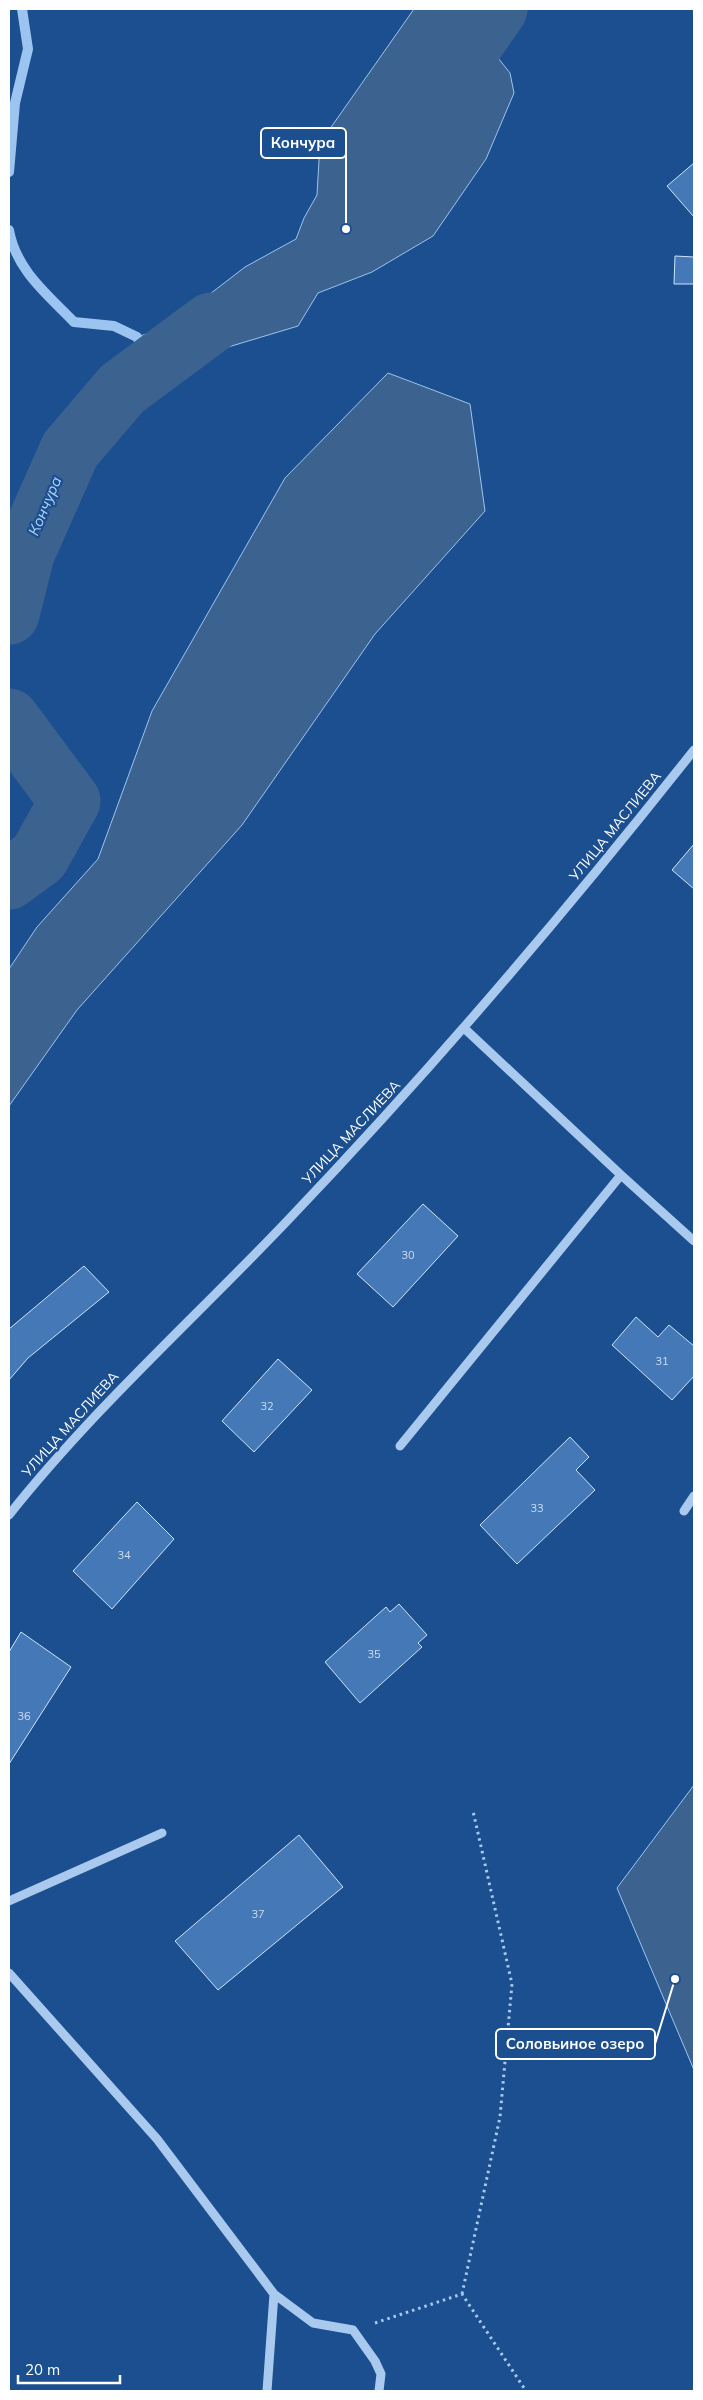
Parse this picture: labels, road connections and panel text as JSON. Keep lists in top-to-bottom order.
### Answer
{
  "streets": {
    "street": ["УЛИЦА МАСЛИЕВА"]
  },
  "water": ["Кончура"],
  "places": ["Кончура", "Соловьиное озеро"],
  "house_numbers": [
    "30",
    "31",
    "32",
    "33",
    "34",
    "35",
    "36",
    "37"
  ],
  "scale_bar": "20 m"
}
